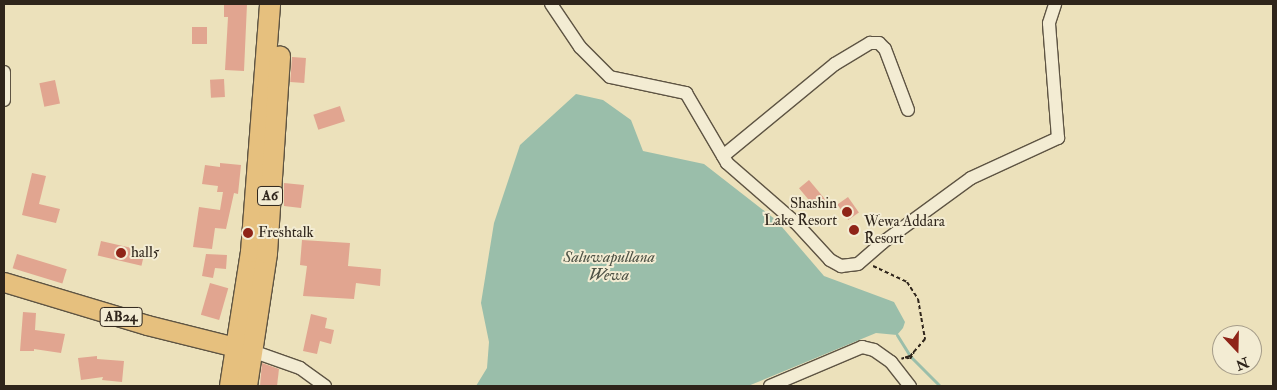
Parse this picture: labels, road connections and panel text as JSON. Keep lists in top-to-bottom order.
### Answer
{
  "streets": {
    "highway": ["A6"],
    "main road": ["AB24"]
  },
  "crossings": [
    ["A6", "AB24"]
  ],
  "water": ["Saluwapullana Wewa"],
  "places": [
    "Shashin Lake Resort",
    "Wewa Addara Resort",
    "Freshtalk",
    "hall5"
  ],
  "north": "bottom"
}
